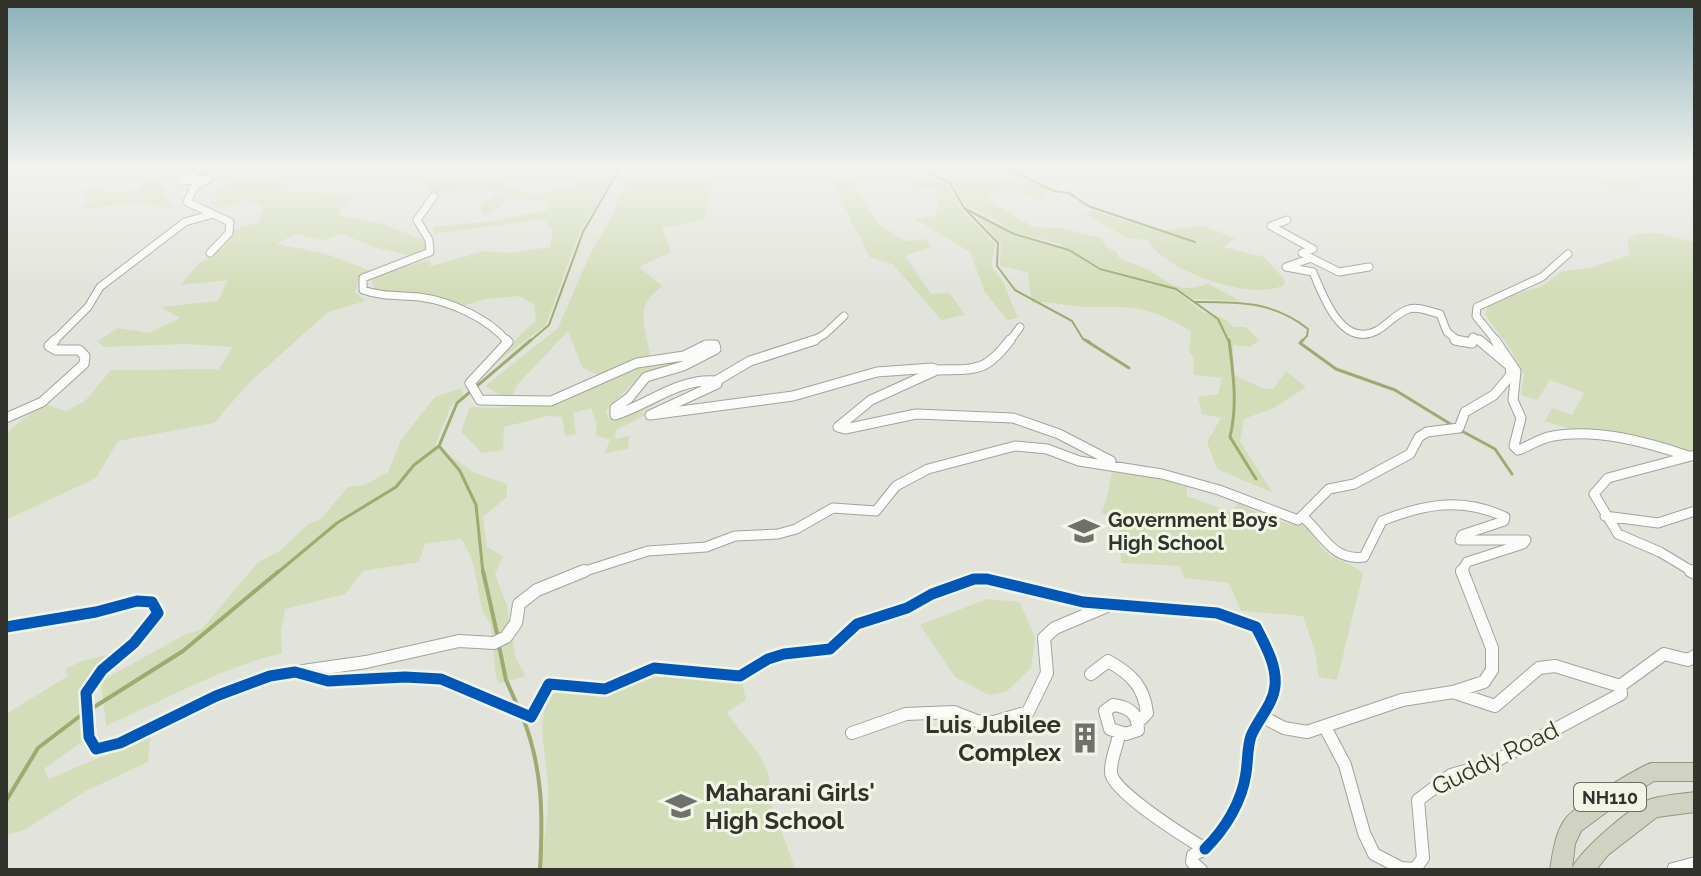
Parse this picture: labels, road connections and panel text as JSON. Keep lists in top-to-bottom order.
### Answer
{
  "streets": {
    "highway": ["NH110"],
    "street": ["Guddy Road"]
  },
  "places": {
    "school or university": ["Government Boys High School", "Maharani Girls' High School"],
    "building": ["Luis Jubilee Complex"]
  }
}
